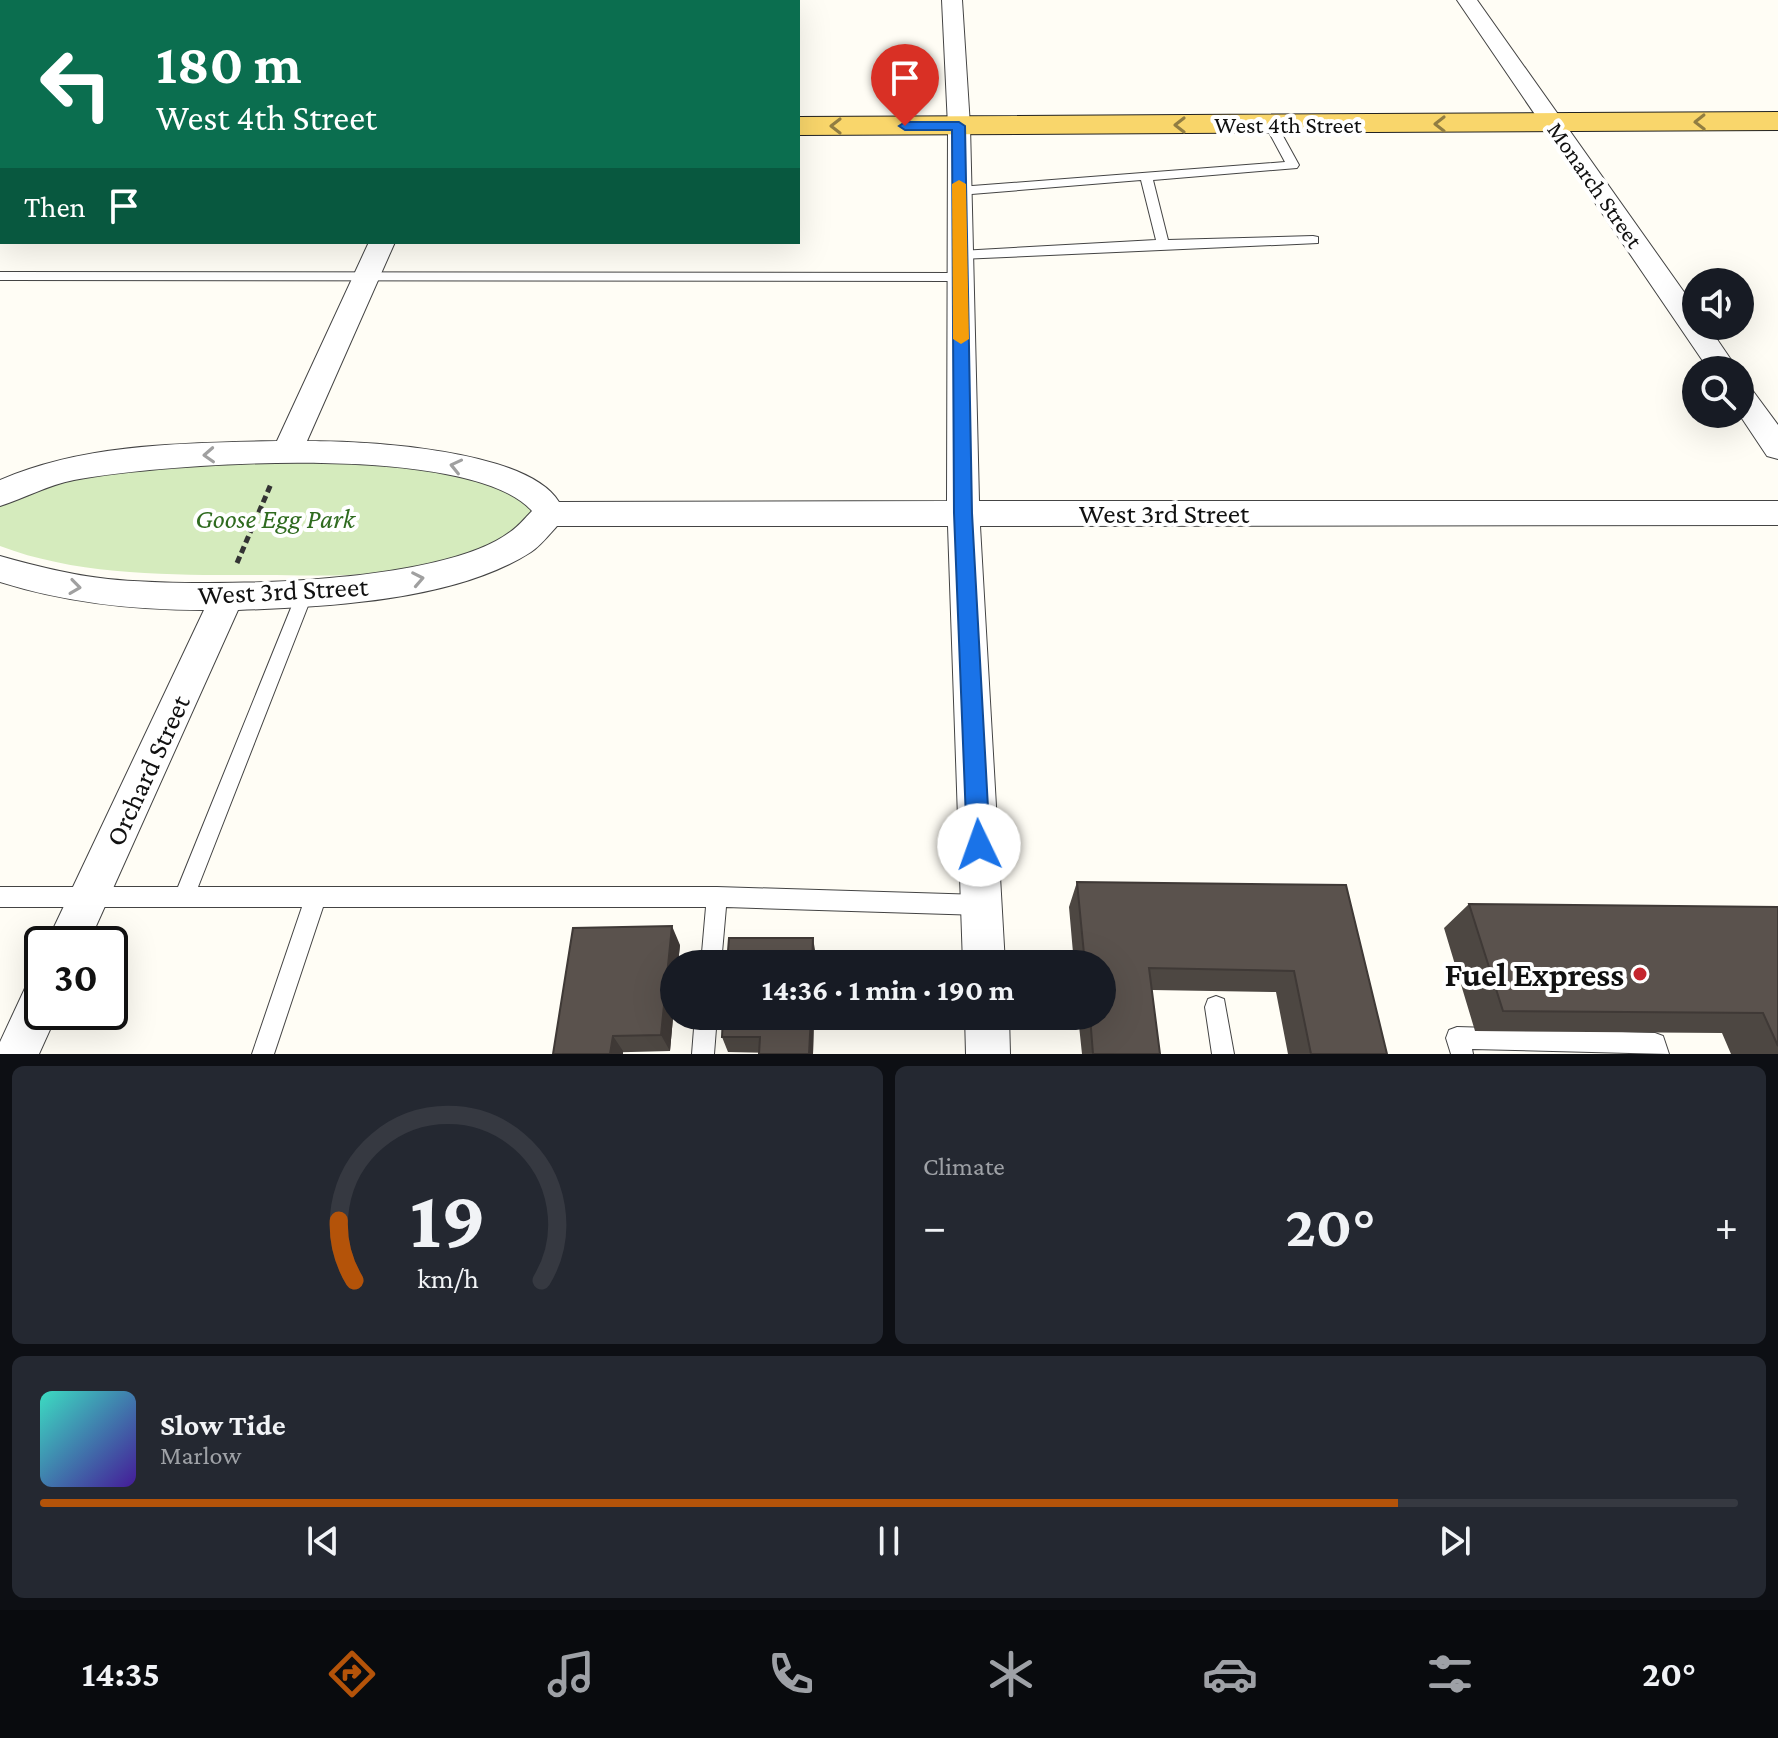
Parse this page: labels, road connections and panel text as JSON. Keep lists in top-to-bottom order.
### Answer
{
  "streets": {
    "main road": ["West 4th Street"],
    "street": ["Monarch Street", "West 3rd Street", "Orchard Street"]
  },
  "crossings": [
    ["West 4th Street", "Monarch Street"],
    ["West 3rd Street", "Orchard Street"]
  ],
  "one_way": ["West 4th Street"],
  "parks": ["Goose Egg Park"],
  "places": ["Fuel Express"],
  "page": {
    "turn": ["180 m", "West 4th Street"],
    "then": "Then",
    "limit": "30",
    "trip": "14:36 · 1 min · 190 m",
    "tile": "Climate",
    "heat": ["−", "20°", "+"],
    "song": ["Slow Tide", "Marlow"],
    "tabs": ["14:35", "20°"],
    "gauge": ["19", "km/h"]
  }
}
